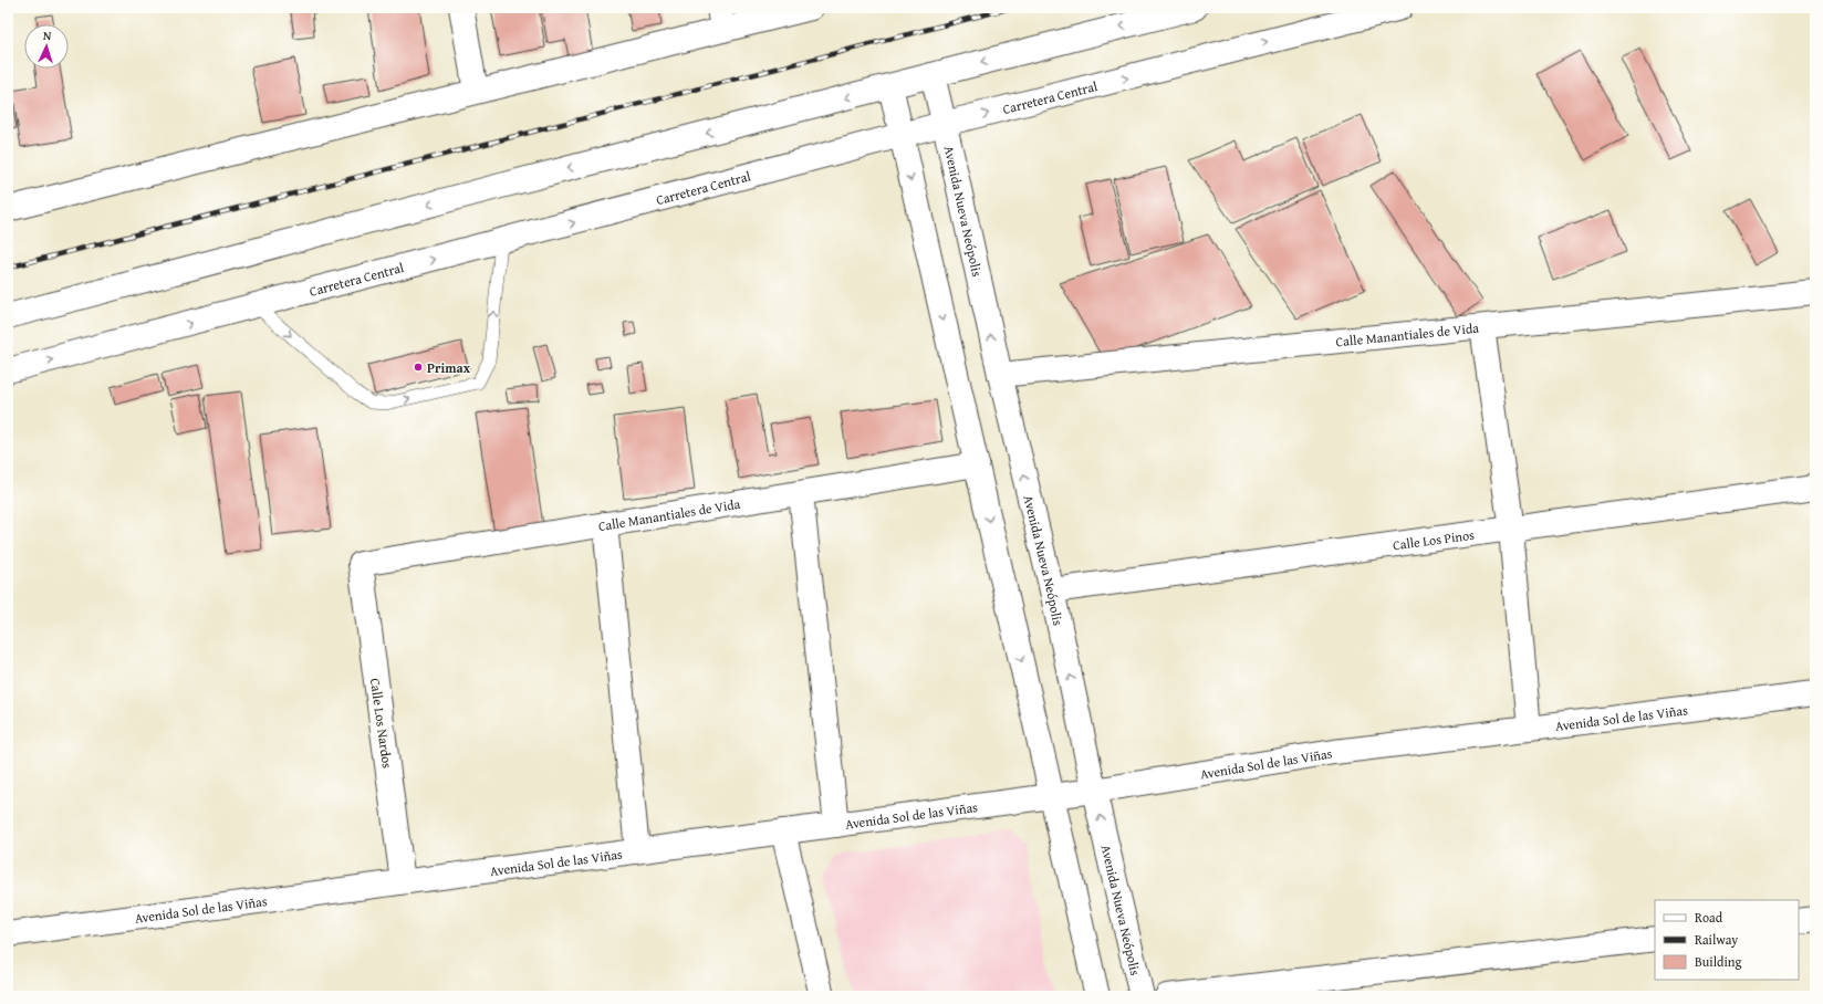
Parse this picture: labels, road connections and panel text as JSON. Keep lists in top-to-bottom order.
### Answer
{
  "streets": {
    "main road": [
      "Carretera Central",
      "Avenida Nueva Neópolis",
      "Calle Manantiales de Vida",
      "Calle Los Pinos",
      "Avenida Sol de las Viñas",
      "Calle Los Nardos"
    ]
  },
  "crossings": [
    ["Carretera Central", "Avenida Nueva Neópolis"],
    ["Avenida Nueva Neópolis", "Calle Manantiales de Vida"],
    ["Avenida Nueva Neópolis", "Calle Los Pinos"],
    ["Avenida Nueva Neópolis", "Avenida Sol de las Viñas"],
    ["Calle Manantiales de Vida", "Calle Los Nardos"],
    ["Avenida Sol de las Viñas", "Calle Los Nardos"]
  ],
  "places": ["Primax"],
  "legend": ["Road", "Railway", "Building"],
  "north": "top"
}
